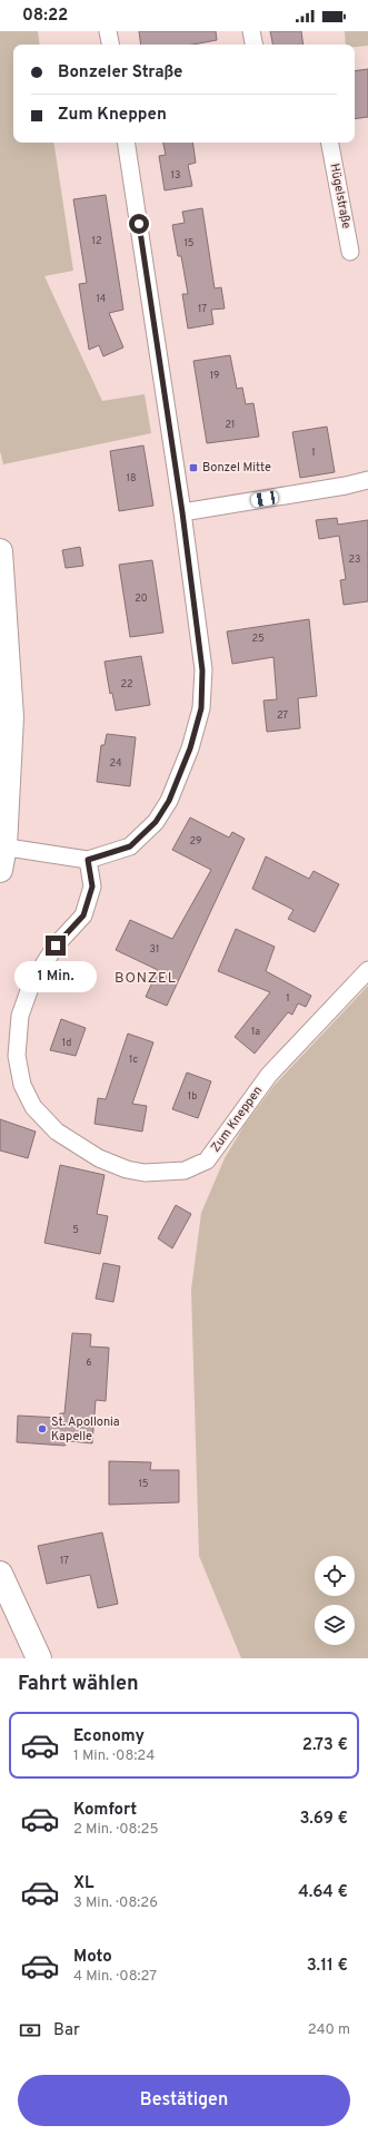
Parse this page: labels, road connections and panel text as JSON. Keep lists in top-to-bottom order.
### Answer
{
  "streets": {
    "street": ["Hügelstraße", "Zum Kneppen"]
  },
  "districts": ["BONZEL"],
  "places": {
    "transit": ["Bonzel Mitte"],
    "other": ["St. Apollonia Kapelle"]
  },
  "house_numbers": [
    "13",
    "12",
    "15",
    "14",
    "17",
    "19",
    "21",
    "1",
    "18",
    "23",
    "20",
    "25",
    "22",
    "27",
    "24",
    "29",
    "31",
    "1",
    "1a",
    "1d",
    "1c",
    "1b",
    "5",
    "6",
    "15",
    "17"
  ],
  "page": {
    "status": "08:22",
    "banner": ["Bonzeler Straße", "Zum Kneppen"],
    "bubble": "1 Min.",
    "heading": "Fahrt wählen",
    "list": [
      {
        "name": "Economy",
        "note": "1 Min. · 08:24",
        "value": "2.73 €"
      },
      {
        "name": "Komfort",
        "note": "2 Min. · 08:25",
        "value": "3.69 €"
      },
      {
        "name": "XL",
        "note": "3 Min. · 08:26",
        "value": "4.64 €"
      },
      {
        "name": "Moto",
        "note": "4 Min. · 08:27",
        "value": "3.11 €"
      }
    ],
    "pay": ["Bar", "240 m"],
    "buttons": "Bestätigen"
  }
}
